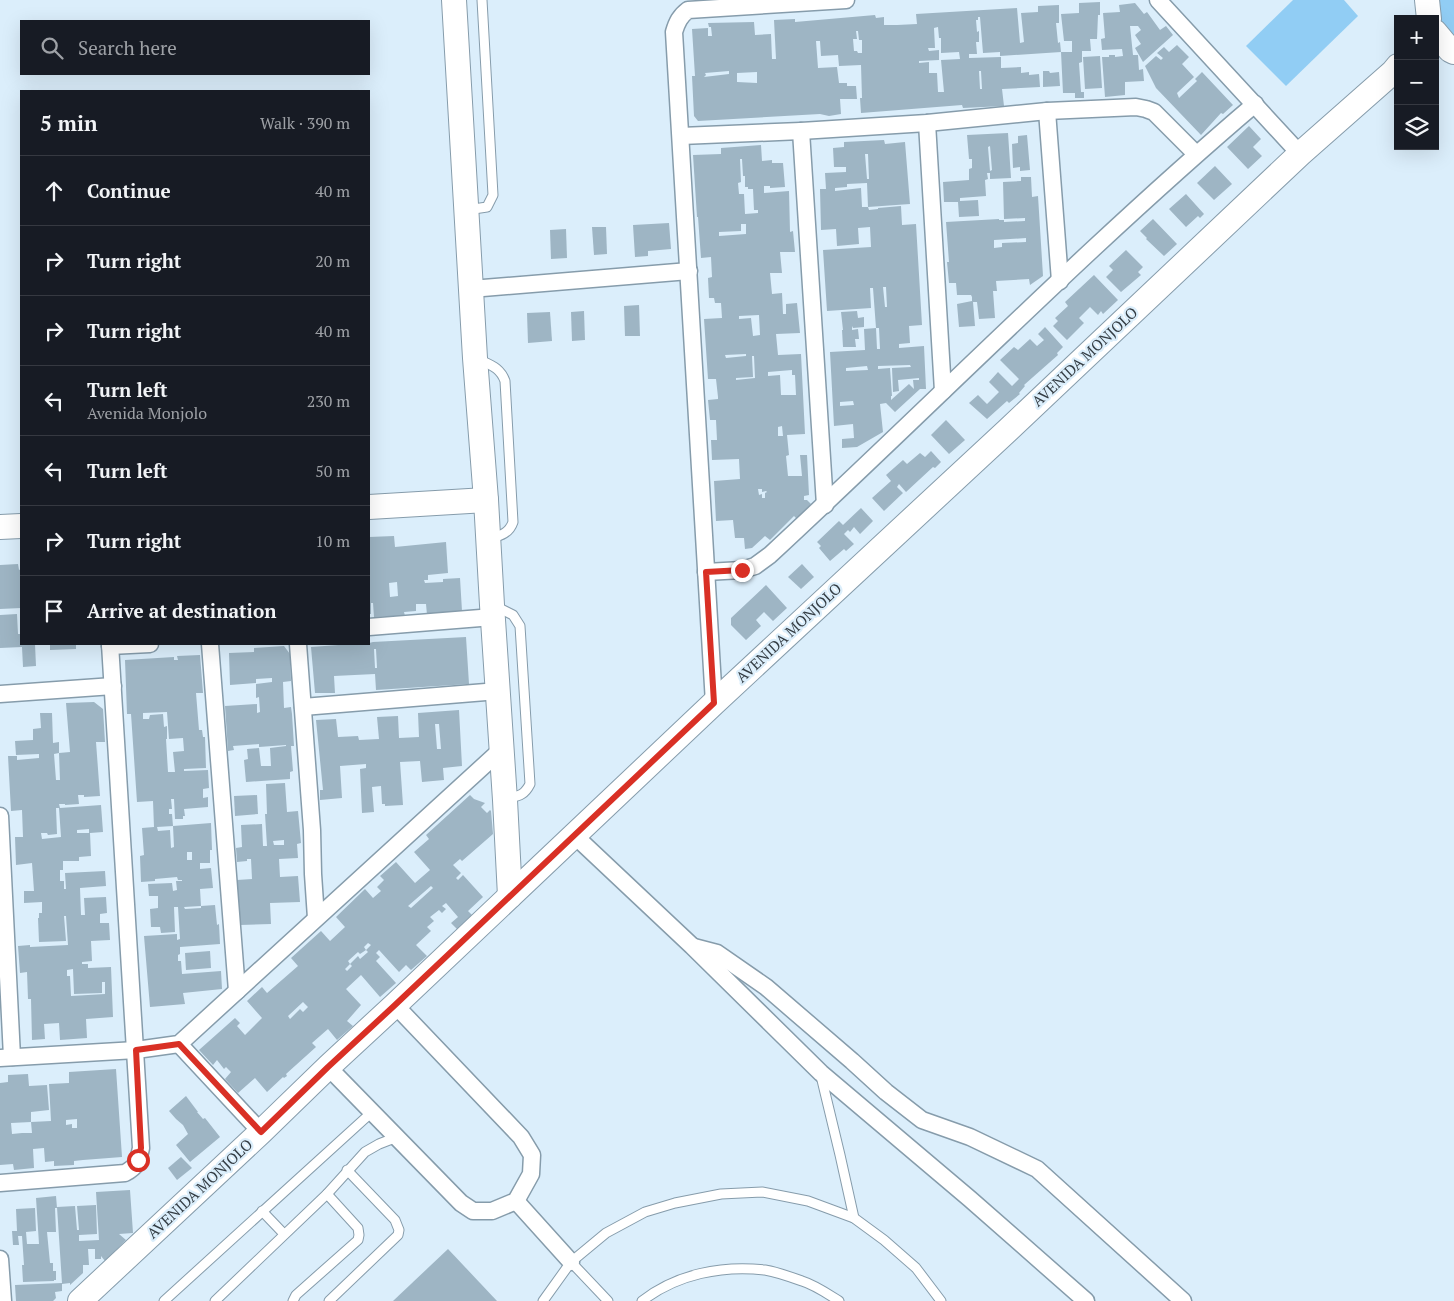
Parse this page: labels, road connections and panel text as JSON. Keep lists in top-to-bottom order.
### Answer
{
  "streets": {
    "street": ["AVENIDA MONJOLO"]
  },
  "page": {
    "map_buttons": ["+", "−"],
    "search": "Search here",
    "heading": ["5 min", "Walk · 390 m"],
    "list": [
      ["Continue", "40 m"],
      ["Turn right", "20 m"],
      ["Turn right", "40 m"],
      ["Turn left", "Avenida Monjolo", "230 m"],
      ["Turn left", "50 m"],
      ["Turn right", "10 m"],
      "Arrive at destination"
    ]
  }
}
